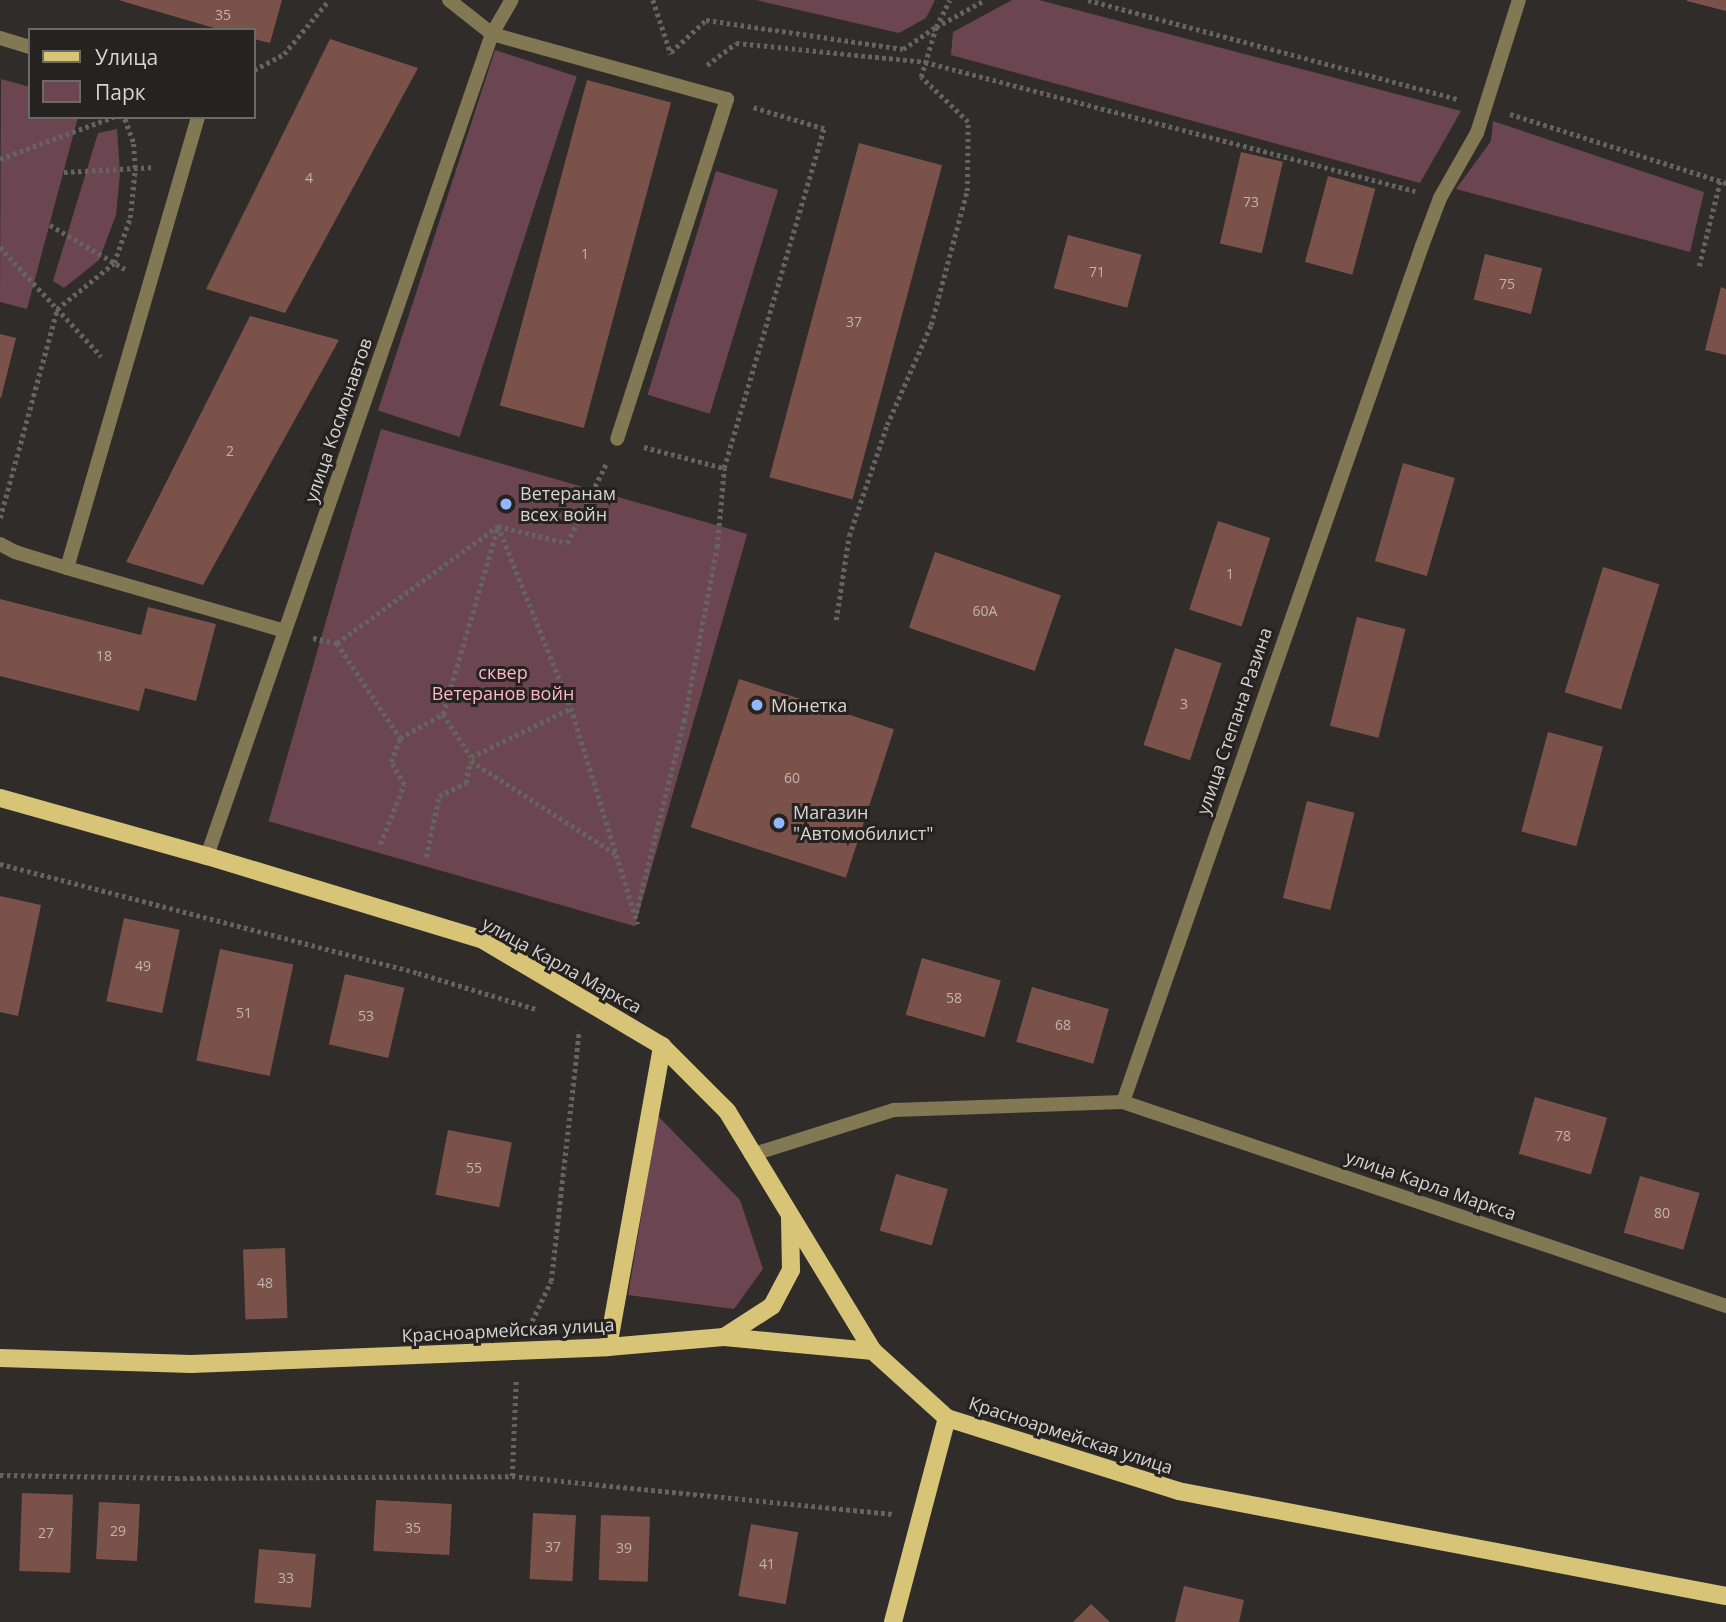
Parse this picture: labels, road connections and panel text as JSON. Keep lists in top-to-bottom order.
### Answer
{
  "streets": {
    "main road": ["улица Карла Маркса", "Красноармейская улица"],
    "street": ["улица Космонавтов", "улица Степана Разина"]
  },
  "crossings": [
    ["улица Космонавтов", "улица Карла Маркса"],
    ["улица Степана Разина", "улица Карла Маркса"],
    ["улица Карла Маркса", "Красноармейская улица"]
  ],
  "parks": ["сквер Ветеранов войн"],
  "places": ["Ветеранам всех войн", "Монетка", "Магазин \"Автомобилист\""],
  "house_numbers": [
    "35",
    "4",
    "73",
    "1",
    "71",
    "75",
    "37",
    "2",
    "1",
    "60А",
    "18",
    "3",
    "60",
    "49",
    "58",
    "51",
    "53",
    "68",
    "78",
    "55",
    "80",
    "48",
    "35",
    "29",
    "27",
    "37",
    "39",
    "41",
    "33"
  ],
  "legend": ["Улица", "Парк"]
}
